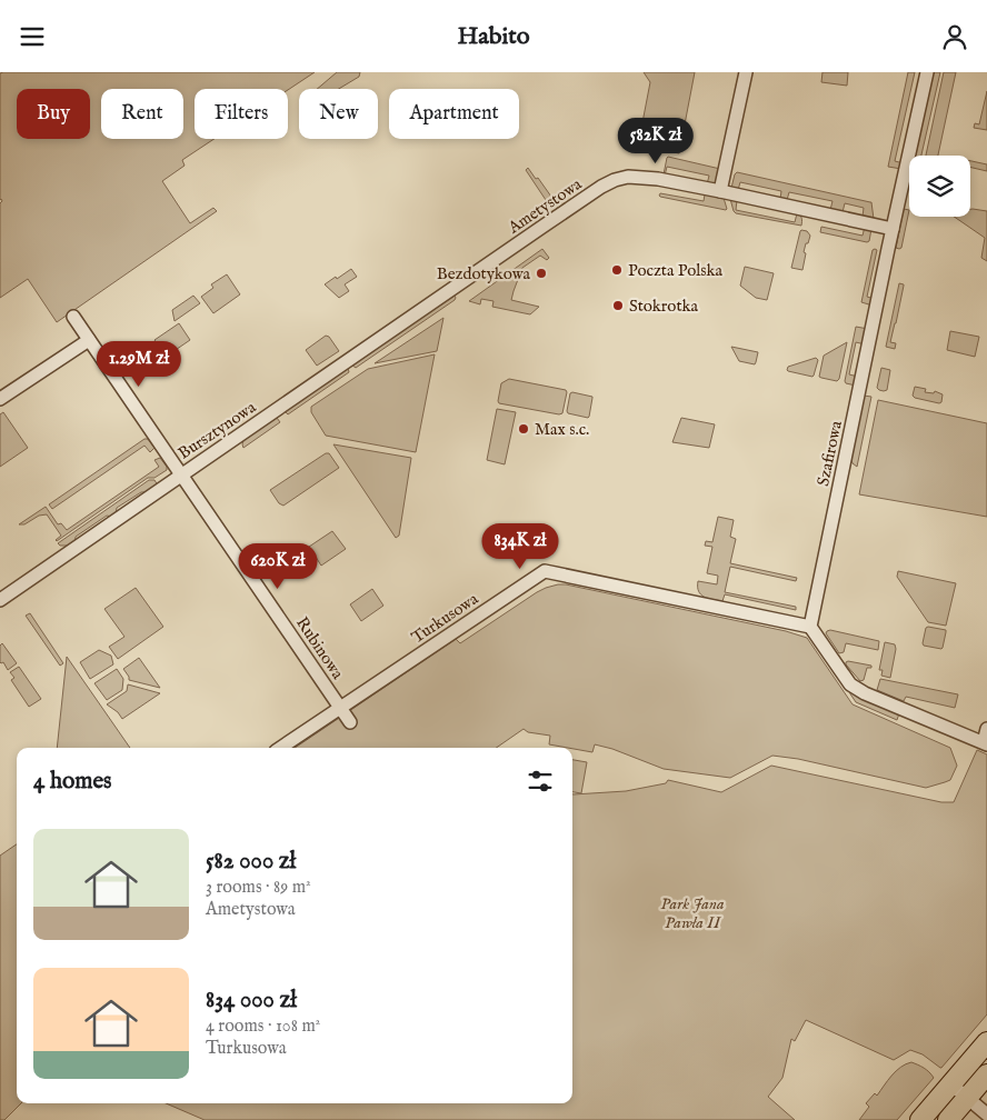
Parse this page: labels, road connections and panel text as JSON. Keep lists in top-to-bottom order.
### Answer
{
  "streets": {
    "street": [
      "Ametystowa",
      "Bursztynowa",
      "Szafirowa",
      "Turkusowa",
      "Rubinowa"
    ]
  },
  "crossings": [
    ["Ametystowa", "Bursztynowa"],
    ["Ametystowa", "Szafirowa"],
    ["Bursztynowa", "Rubinowa"],
    ["Szafirowa", "Turkusowa"],
    ["Turkusowa", "Rubinowa"]
  ],
  "parks": ["Park Jana Pawła II"],
  "places": [
    "Poczta Polska",
    "Bezdotykowa",
    "Stokrotka",
    "Max s.c."
  ],
  "page": {
    "header": "Habito",
    "chip": [
      "Buy",
      "Rent",
      "Filters",
      "New",
      "Apartment"
    ],
    "price": [
      "582K zł",
      "1.29M zł",
      "834K zł",
      "620K zł"
    ],
    "heading": "4 homes",
    "list": [
      {
        "name": "582 000 zł",
        "note": "3 rooms · 89 m² · Ametystowa"
      },
      {
        "name": "834 000 zł",
        "note": "4 rooms · 108 m² · Turkusowa"
      }
    ]
  }
}
